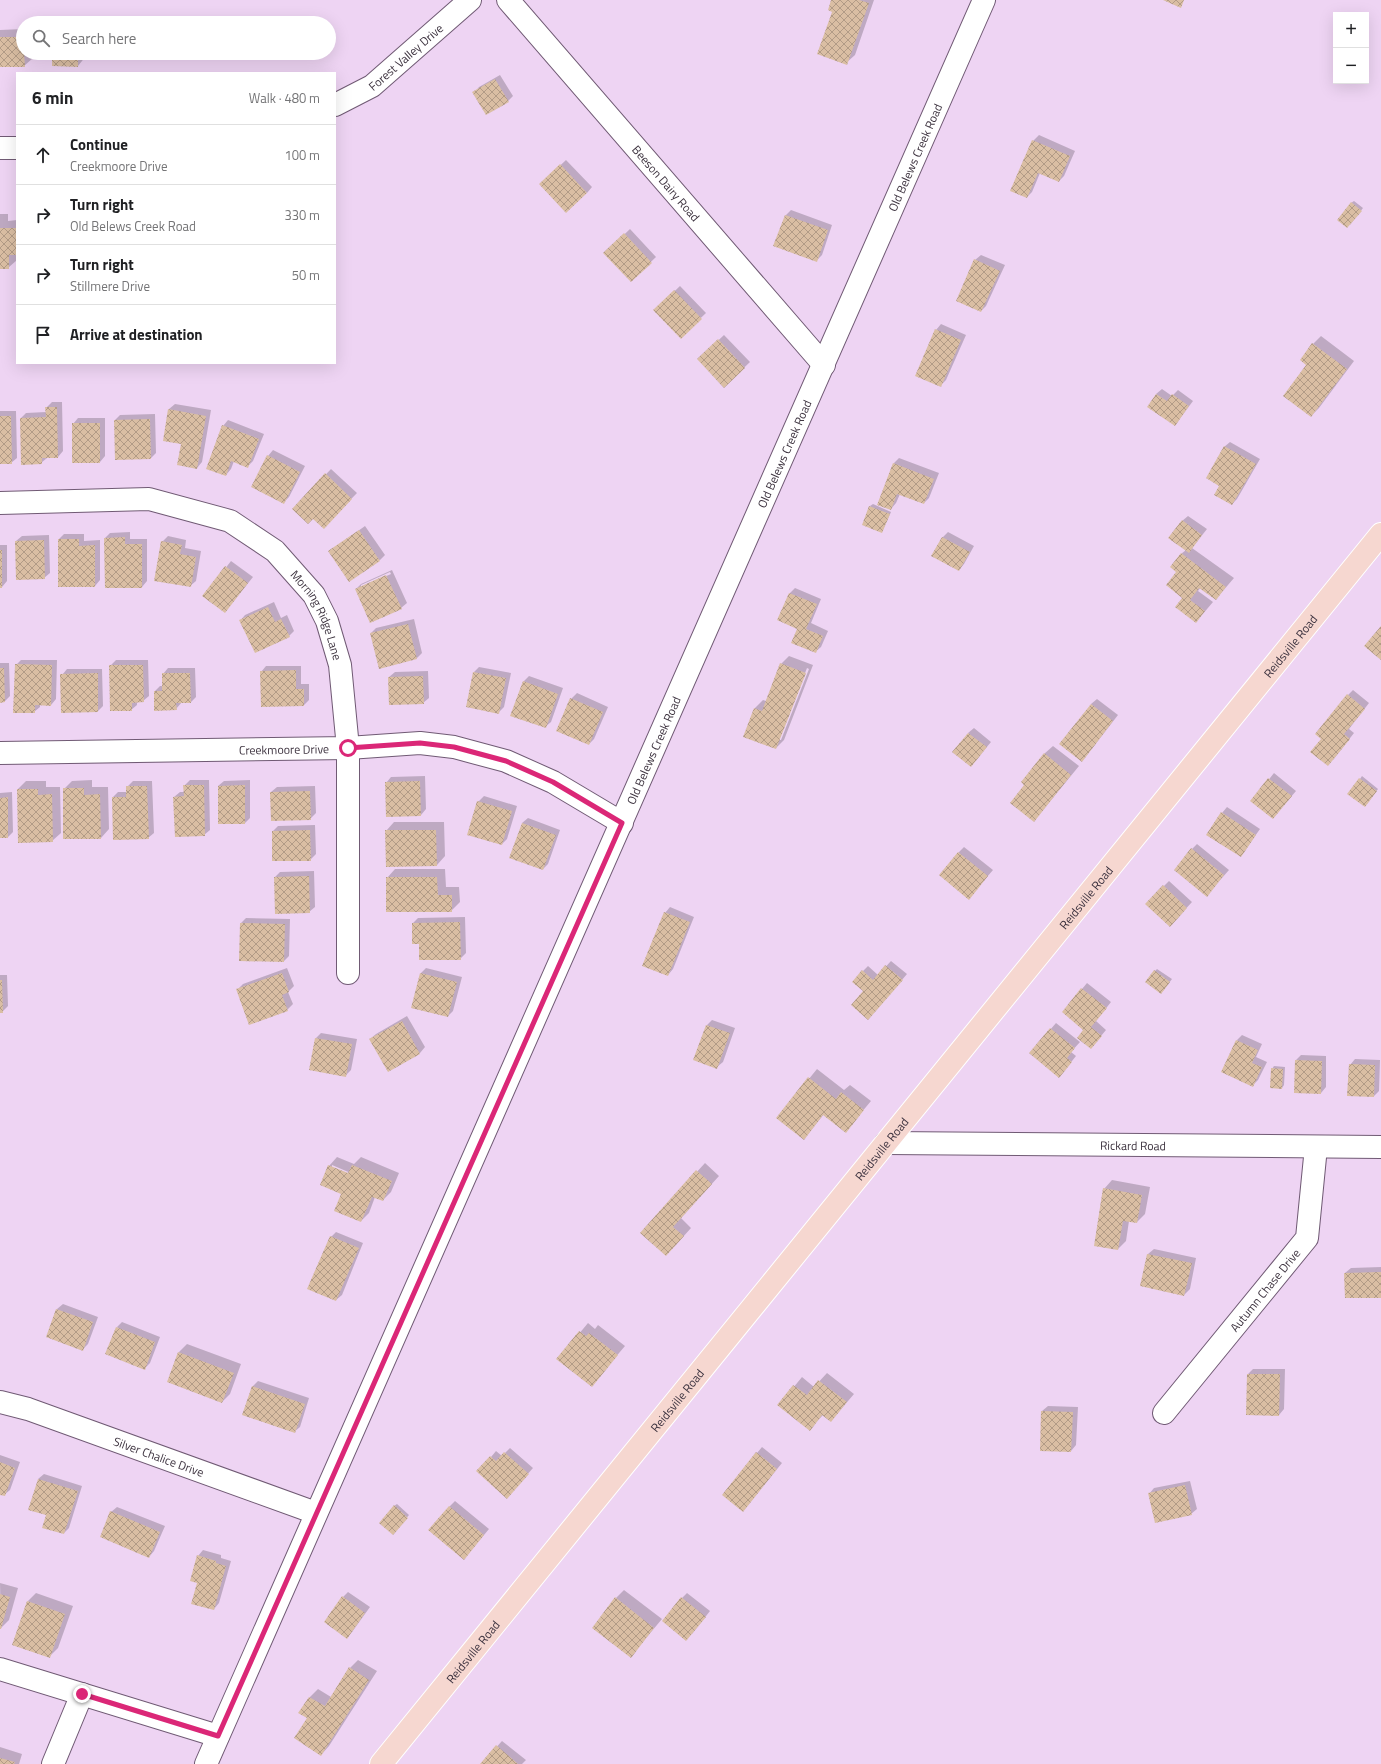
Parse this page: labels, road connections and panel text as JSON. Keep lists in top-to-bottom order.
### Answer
{
  "streets": {
    "highway": ["Reidsville Road"],
    "street": [
      "Forest Valley Drive",
      "Old Belews Creek Road",
      "Beeson Dairy Road",
      "Morning Ridge Lane",
      "Creekmoore Drive",
      "Rickard Road",
      "Autumn Chase Drive",
      "Silver Chalice Drive"
    ]
  },
  "crossings": [
    ["Old Belews Creek Road", "Beeson Dairy Road"],
    ["Old Belews Creek Road", "Creekmoore Drive"],
    ["Old Belews Creek Road", "Silver Chalice Drive"],
    ["Morning Ridge Lane", "Creekmoore Drive"],
    ["Reidsville Road", "Rickard Road"],
    ["Rickard Road", "Autumn Chase Drive"]
  ],
  "page": {
    "map_buttons": ["+", "−"],
    "search": "Search here",
    "heading": ["6 min", "Walk · 480 m"],
    "list": [
      ["Continue", "Creekmoore Drive", "100 m"],
      ["Turn right", "Old Belews Creek Road", "330 m"],
      ["Turn right", "Stillmere Drive", "50 m"],
      "Arrive at destination"
    ]
  }
}
